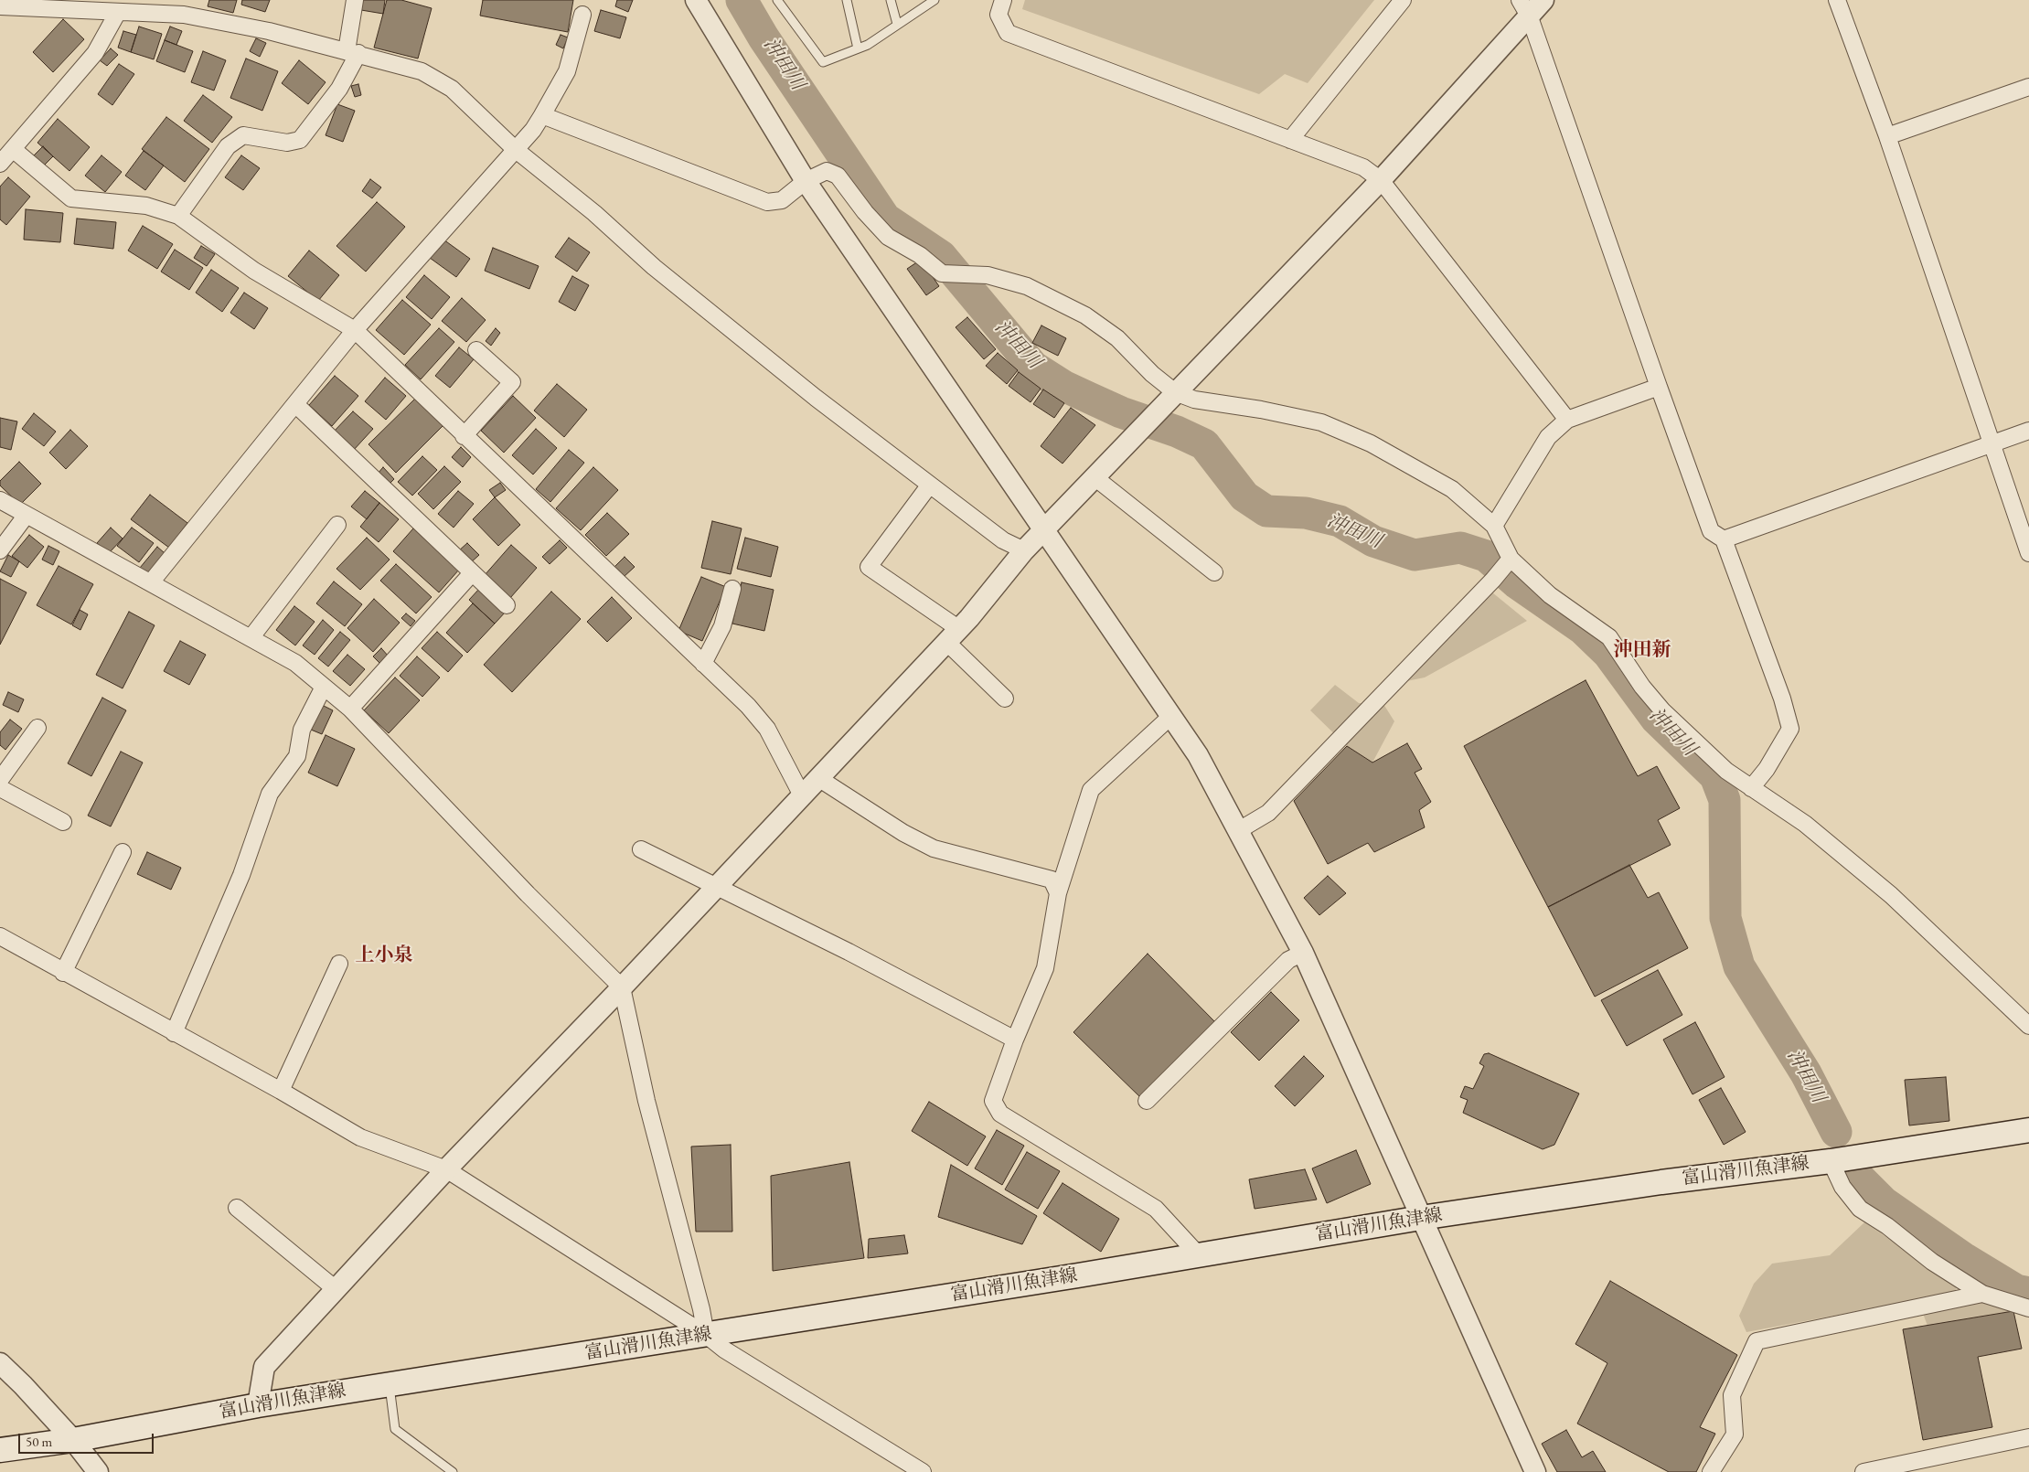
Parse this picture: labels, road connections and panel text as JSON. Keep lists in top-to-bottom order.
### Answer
{
  "streets": {
    "main road": ["富山滑川魚津線"]
  },
  "districts": ["沖田新", "上小泉"],
  "water": ["沖田川"],
  "scale_bar": "50 m"
}
